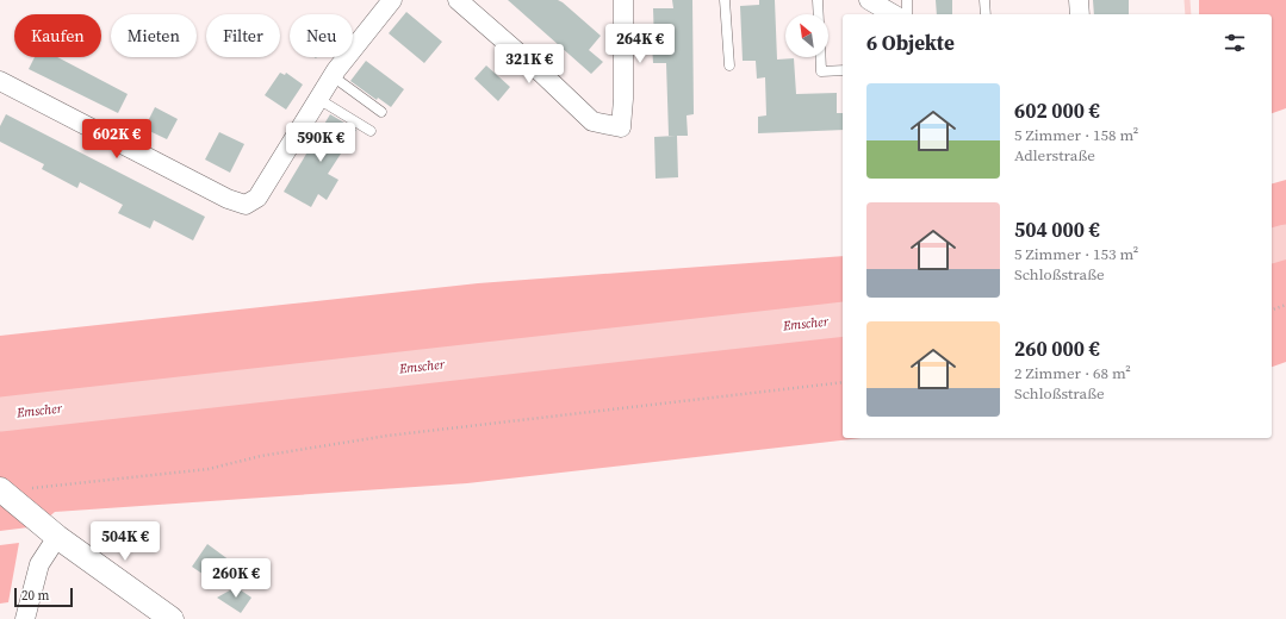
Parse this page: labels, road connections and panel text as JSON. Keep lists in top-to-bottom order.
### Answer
{
  "water": ["Emscher"],
  "scale_bar": "20 m",
  "north": "top left",
  "page": {
    "chip": [
      "Kaufen",
      "Mieten",
      "Filter",
      "Neu"
    ],
    "heading": "6 Objekte",
    "price": [
      "264K €",
      "321K €",
      "602K €",
      "590K €",
      "504K €",
      "260K €"
    ],
    "list": [
      {
        "name": "602 000 €",
        "note": "5 Zimmer · 158 m² · Adlerstraße"
      },
      {
        "name": "504 000 €",
        "note": "5 Zimmer · 153 m² · Schloßstraße"
      },
      {
        "name": "260 000 €",
        "note": "2 Zimmer · 68 m² · Schloßstraße"
      }
    ],
    "scale": "20 m"
  }
}
